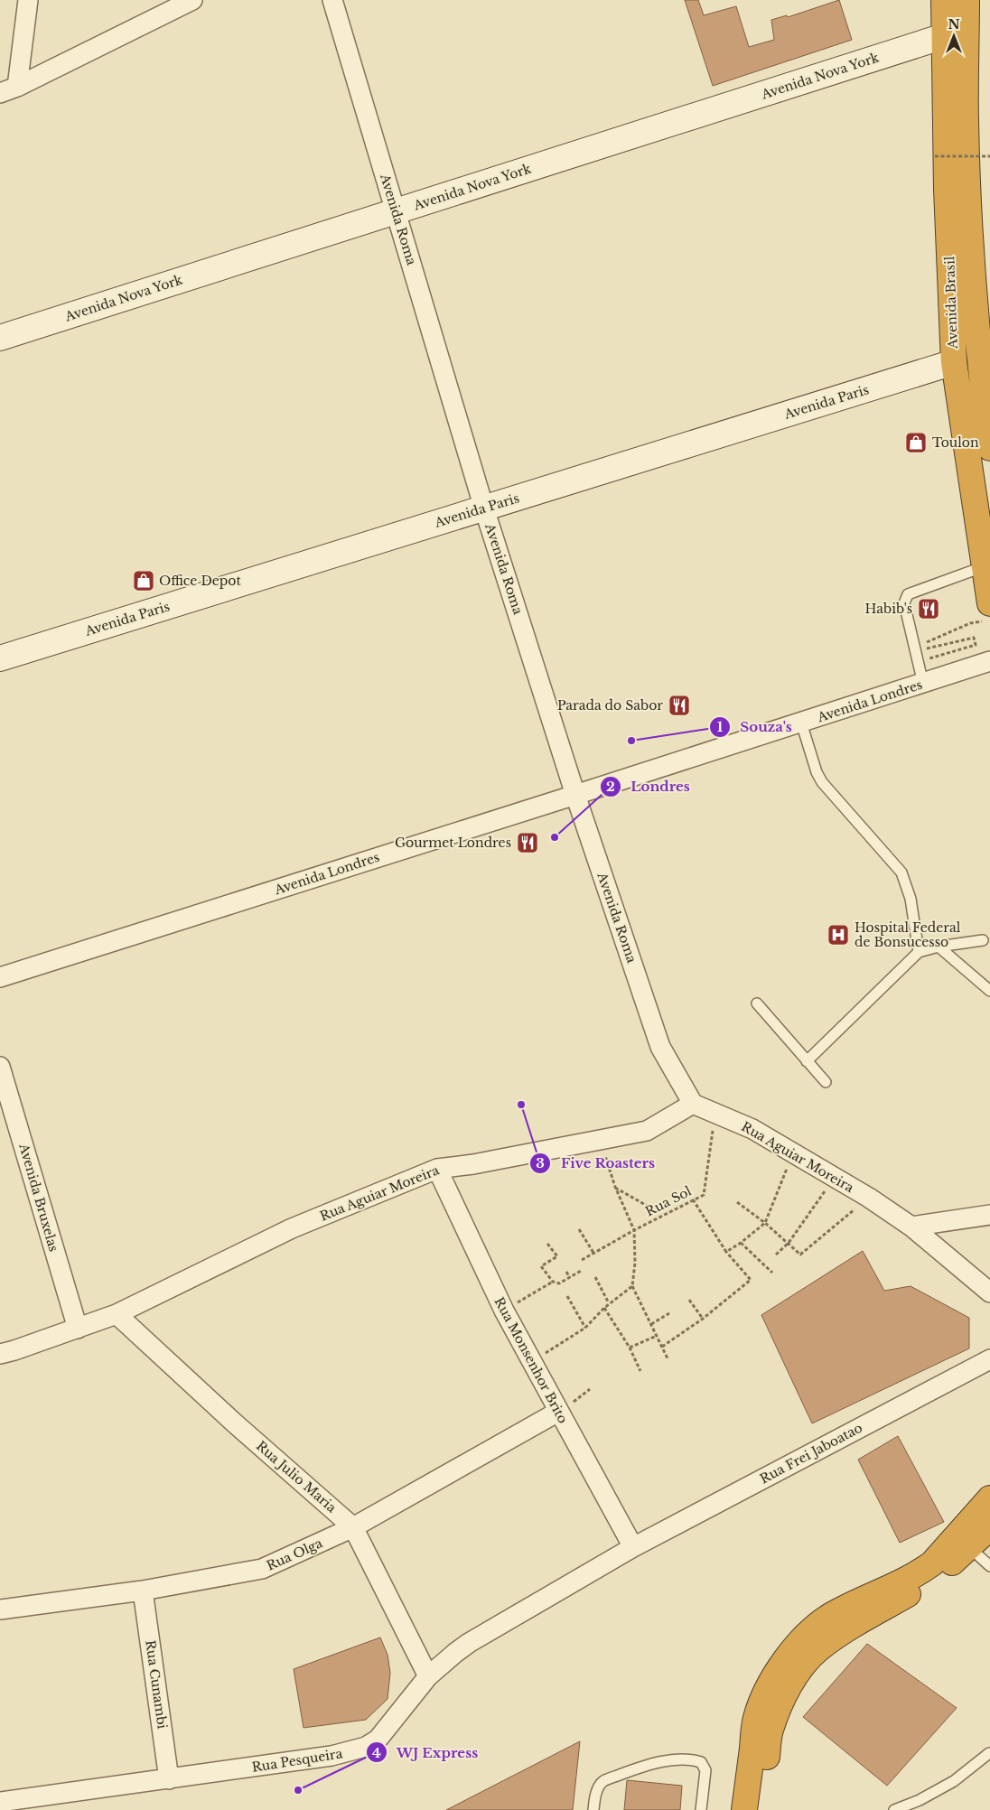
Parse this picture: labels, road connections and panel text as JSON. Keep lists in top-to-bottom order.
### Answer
{
  "streets": {
    "highway": ["Avenida Brasil"],
    "main road": ["Avenida Nova York", "Avenida Paris"],
    "street": [
      "Avenida Roma",
      "Avenida Londres",
      "Rua Aguiar Moreira",
      "Avenida Bruxelas",
      "Rua Monsenhor Brito",
      "Rua Frei Jaboatao",
      "Rua Julio Maria",
      "Rua Olga",
      "Rua Cunambi",
      "Rua Pesqueira"
    ],
    "path": ["Rua Sol"]
  },
  "crossings": [
    ["Avenida Nova York", "Avenida Roma"],
    ["Avenida Nova York", "Avenida Brasil"],
    ["Avenida Roma", "Avenida Paris"],
    ["Avenida Roma", "Avenida Londres"],
    ["Avenida Roma", "Rua Aguiar Moreira"],
    ["Avenida Brasil", "Avenida Paris"],
    ["Rua Aguiar Moreira", "Avenida Bruxelas"],
    ["Rua Aguiar Moreira", "Rua Sol"],
    ["Rua Aguiar Moreira", "Rua Monsenhor Brito"],
    ["Rua Aguiar Moreira", "Rua Julio Maria"],
    ["Rua Monsenhor Brito", "Rua Frei Jaboatao"],
    ["Rua Monsenhor Brito", "Rua Olga"],
    ["Rua Monsenhor Brito", "Rua Pesqueira"],
    ["Rua Frei Jaboatao", "Rua Pesqueira"],
    ["Rua Julio Maria", "Rua Olga"],
    ["Rua Julio Maria", "Rua Pesqueira"],
    ["Rua Olga", "Rua Cunambi"],
    ["Rua Cunambi", "Rua Pesqueira"]
  ],
  "places": {
    "shop": ["Toulon", "Office Depot"],
    "restaurant": ["Habib's", "Parada do Sabor", "Gourmet Londres"],
    "other": [
      "Souza's",
      "Londres",
      "Five Roasters",
      "WJ Express"
    ],
    "hospital": ["Hospital Federal de Bonsucesso"]
  },
  "north": "top"
}
